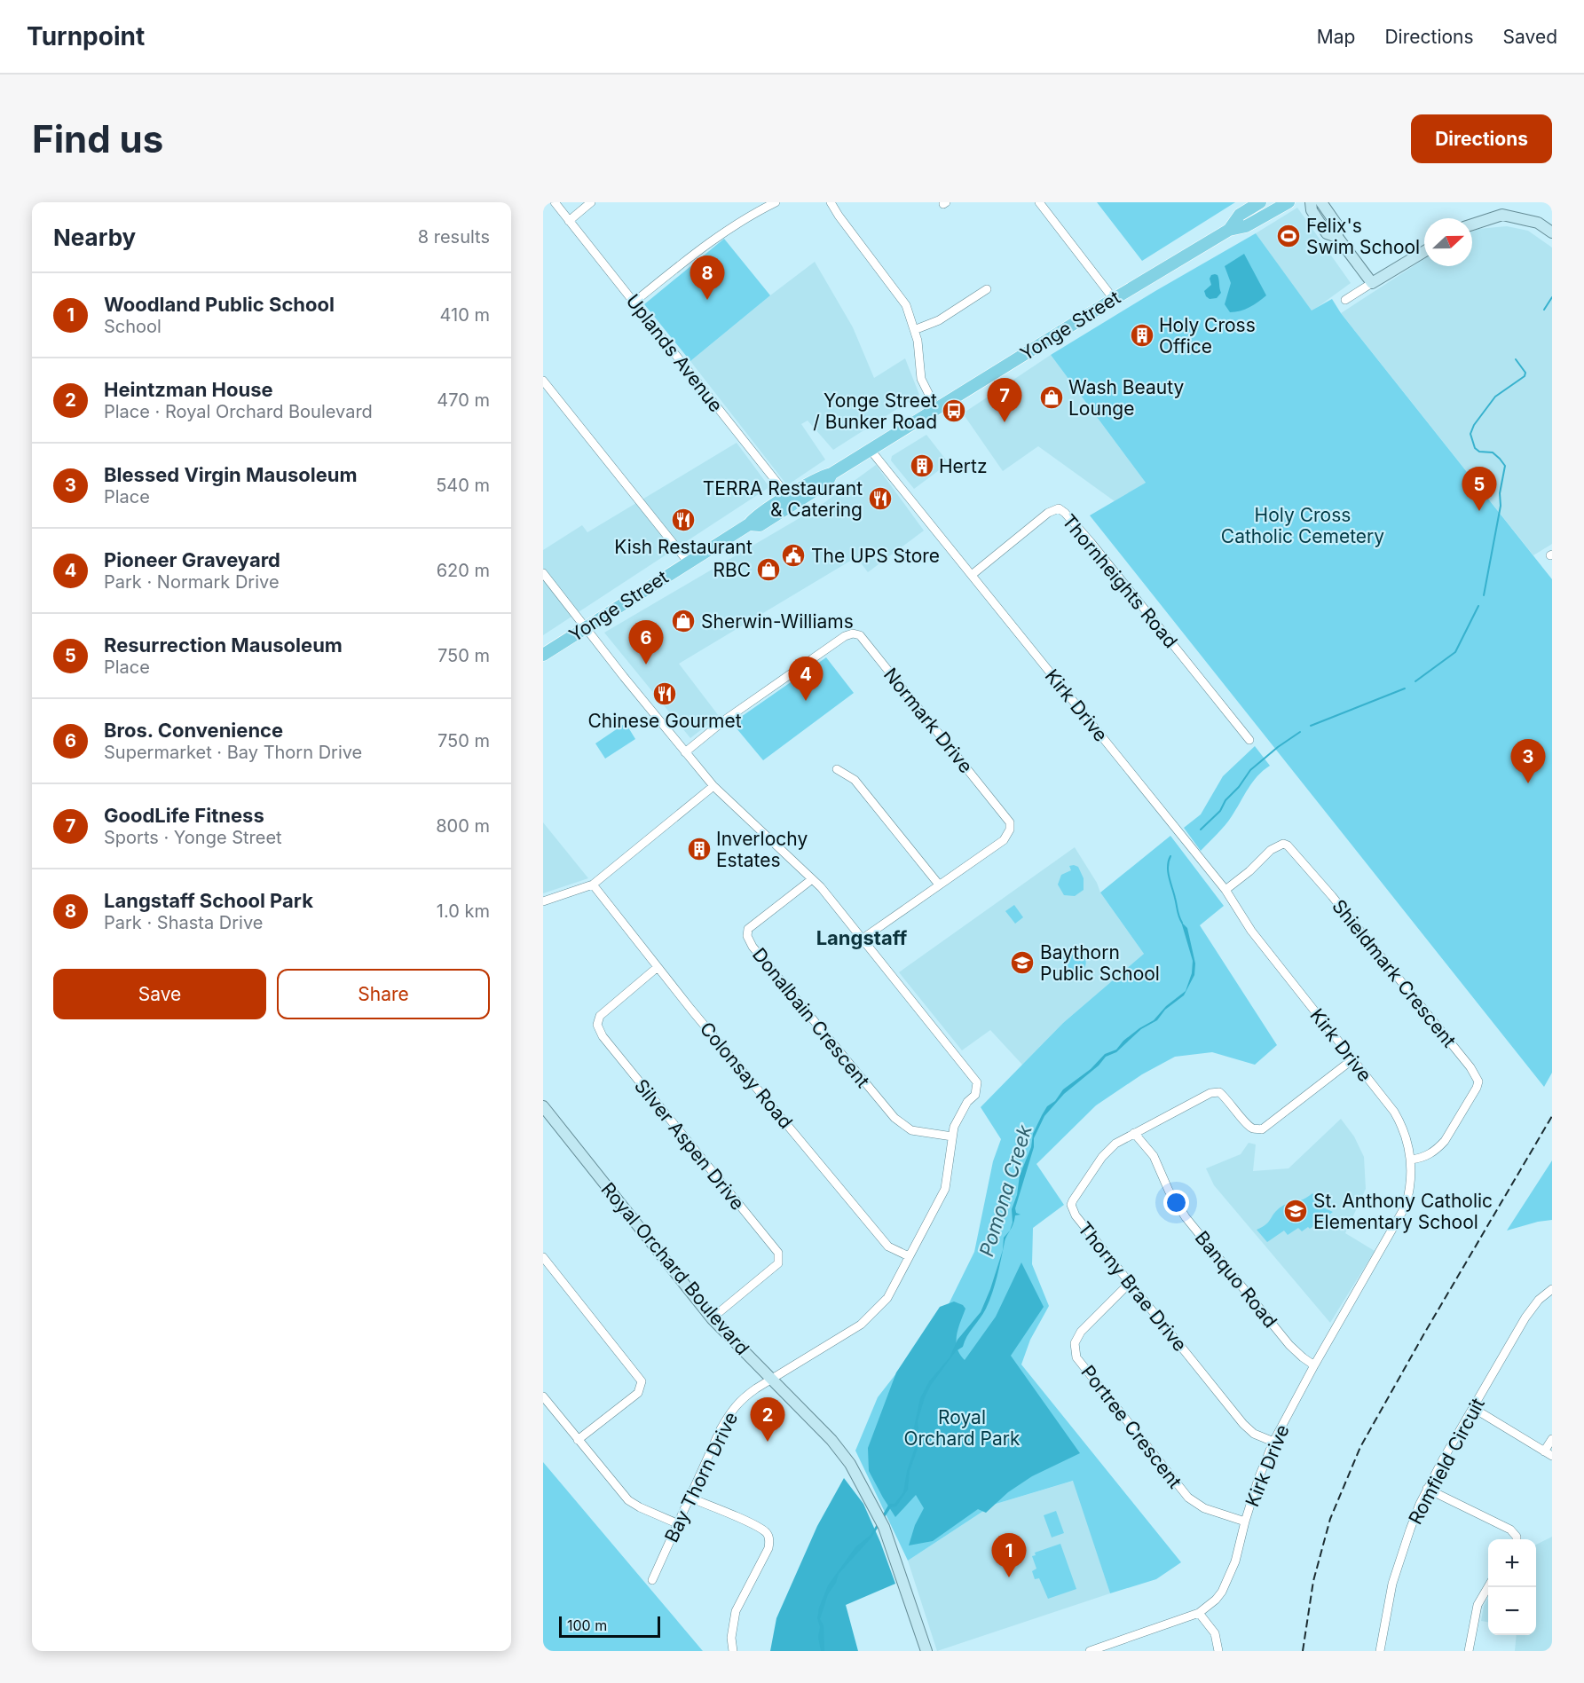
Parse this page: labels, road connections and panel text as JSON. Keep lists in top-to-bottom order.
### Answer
{
  "streets": {
    "main road": ["Yonge Street"],
    "street": [
      "Uplands Avenue",
      "Thornheights Road",
      "Kirk Drive",
      "Normark Drive",
      "Shieldmark Crescent",
      "Donalbain Crescent",
      "Colonsay Road",
      "Silver Aspen Drive",
      "Royal Orchard Boulevard",
      "Banquo Road",
      "Thorny Brae Drive",
      "Portree Crescent",
      "Romfield Circuit",
      "Bay Thorn Drive"
    ]
  },
  "crossings": [
    ["Yonge Street", "Uplands Avenue"],
    ["Yonge Street", "Kirk Drive"],
    ["Yonge Street", "Bay Thorn Drive"],
    ["Thornheights Road", "Kirk Drive"],
    ["Kirk Drive", "Shieldmark Crescent"],
    ["Kirk Drive", "Banquo Road"],
    ["Kirk Drive", "Thorny Brae Drive"],
    ["Kirk Drive", "Portree Crescent"],
    ["Normark Drive", "Bay Thorn Drive"],
    ["Donalbain Crescent", "Bay Thorn Drive"],
    ["Colonsay Road", "Silver Aspen Drive"],
    ["Colonsay Road", "Bay Thorn Drive"],
    ["Silver Aspen Drive", "Royal Orchard Boulevard"],
    ["Royal Orchard Boulevard", "Bay Thorn Drive"],
    ["Banquo Road", "Thorny Brae Drive"],
    ["Thorny Brae Drive", "Portree Crescent"]
  ],
  "districts": ["Langstaff"],
  "water": ["Pomona Creek"],
  "parks": ["Holy Cross Catholic Cemetery", "Royal Orchard Park"],
  "places": {
    "sports": ["Felix's Swim School"],
    "building": ["Holy Cross Office", "Hertz", "Inverlochy Estates"],
    "shop": ["Wash Beauty Lounge", "RBC", "Sherwin-Williams"],
    "bus stop": ["Yonge Street / Bunker Road"],
    "restaurant": ["TERRA Restaurant & Catering", "Kish Restaurant", "Chinese Gourmet"],
    "public building": ["The UPS Store"],
    "school or university": ["Baythorn Public School", "St. Anthony Catholic Elementary School"]
  },
  "scale_bar": "100 m",
  "north": "right",
  "page": {
    "header": "Turnpoint",
    "nav": ["Map", "Directions", "Saved"],
    "buttons": [
      "Directions",
      ["Save", "Share"]
    ],
    "title": "Find us",
    "heading": ["Nearby", "8 results"],
    "pins": [
      "8",
      "7",
      "5",
      "6",
      "4",
      "3",
      "2",
      "1"
    ],
    "list": [
      {
        "mark": "1",
        "name": "Woodland Public School",
        "note": "School",
        "value": "410 m"
      },
      {
        "mark": "2",
        "name": "Heintzman House",
        "note": "Place · Royal Orchard Boulevard",
        "value": "470 m"
      },
      {
        "mark": "3",
        "name": "Blessed Virgin Mausoleum",
        "note": "Place",
        "value": "540 m"
      },
      {
        "mark": "4",
        "name": "Pioneer Graveyard",
        "note": "Park · Normark Drive",
        "value": "620 m"
      },
      {
        "mark": "5",
        "name": "Resurrection Mausoleum",
        "note": "Place",
        "value": "750 m"
      },
      {
        "mark": "6",
        "name": "Bros. Convenience",
        "note": "Supermarket · Bay Thorn Drive",
        "value": "750 m"
      },
      {
        "mark": "7",
        "name": "GoodLife Fitness",
        "note": "Sports · Yonge Street",
        "value": "800 m"
      },
      {
        "mark": "8",
        "name": "Langstaff School Park",
        "note": "Park · Shasta Drive",
        "value": "1.0 km"
      }
    ],
    "map_buttons": ["+", "−"],
    "scale": "100 m"
  }
}
